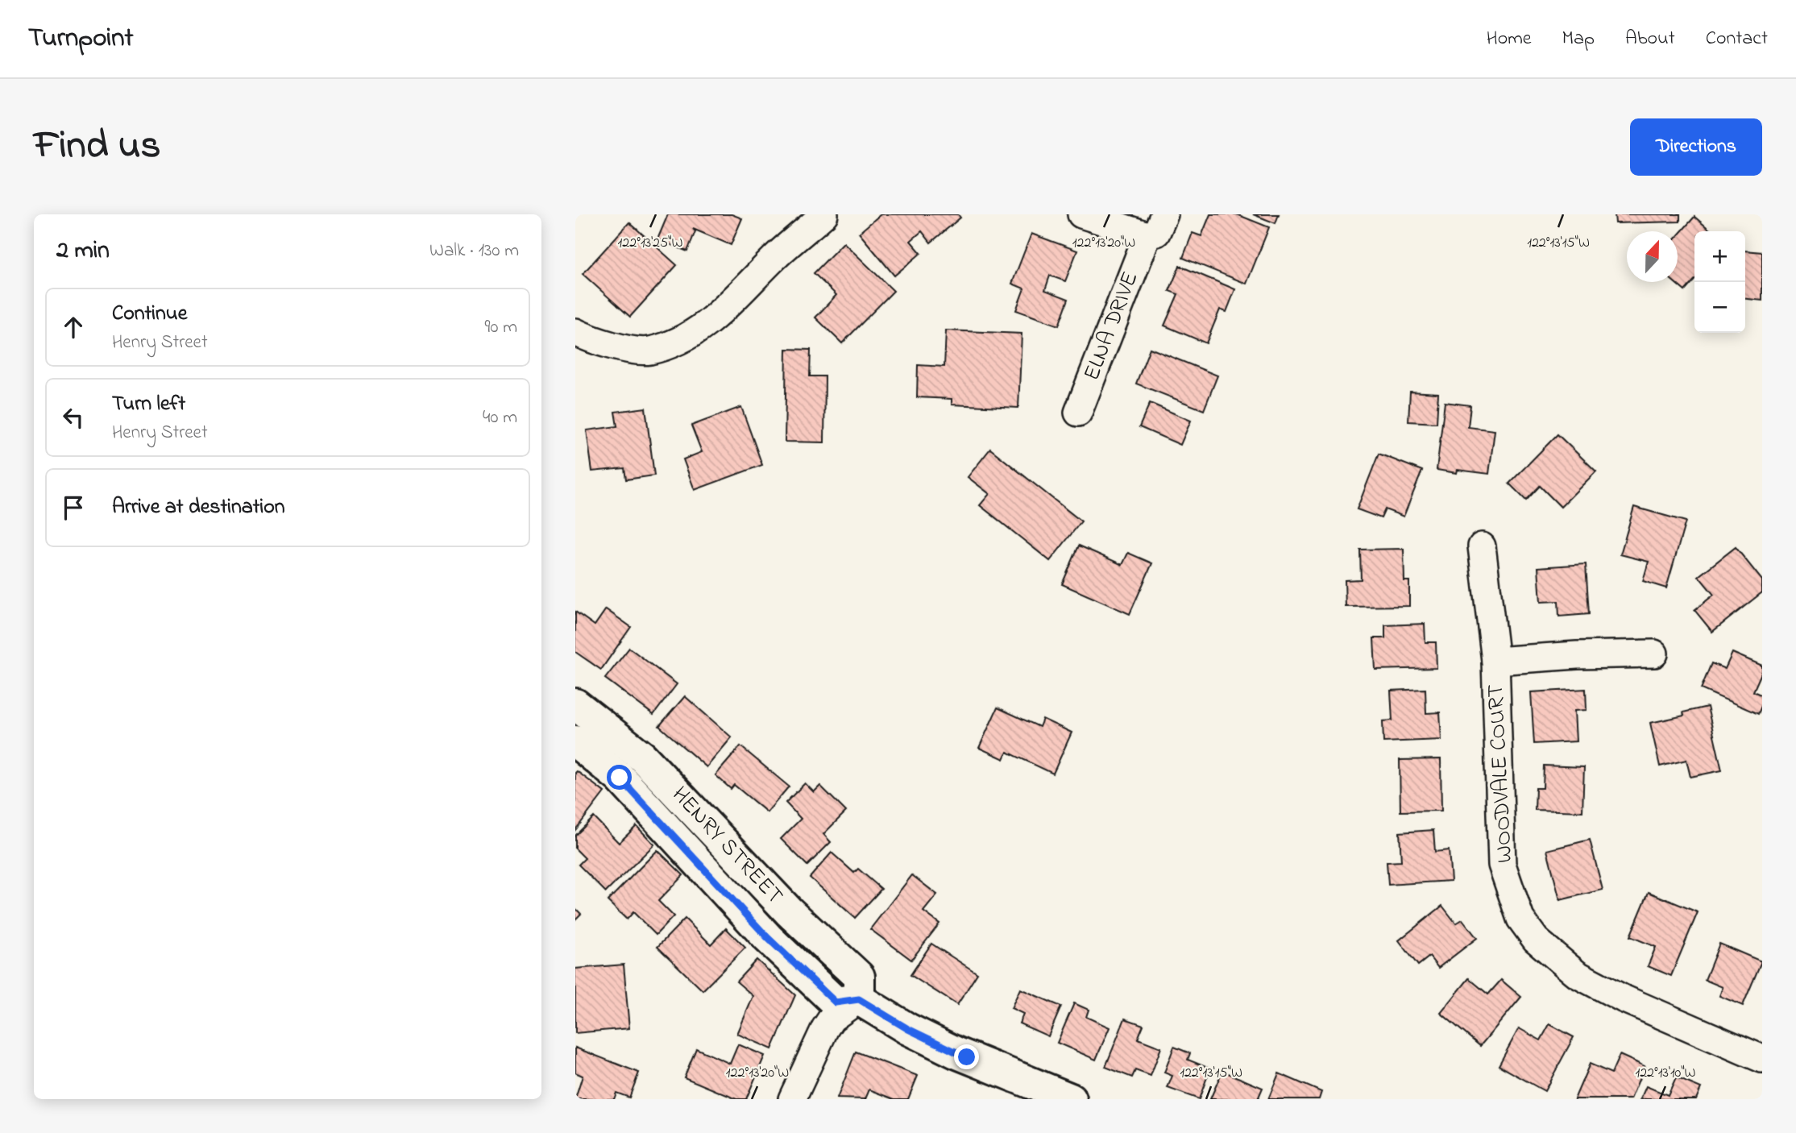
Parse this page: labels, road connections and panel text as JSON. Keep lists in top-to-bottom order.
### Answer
{
  "streets": {
    "street": ["ELNA DRIVE", "WOODVALE COURT", "HENRY STREET"]
  },
  "north": "top",
  "page": {
    "header": "Turnpoint",
    "nav": [
      "Home",
      "Map",
      "About",
      "Contact"
    ],
    "title": "Find us",
    "buttons": "Directions",
    "heading": ["2 min", "Walk · 130 m"],
    "map_buttons": ["+", "−"],
    "list": [
      ["Continue", "Henry Street", "90 m"],
      ["Turn left", "Henry Street", "40 m"],
      "Arrive at destination"
    ]
  },
  "coordinates": [
    "122°13'25\"W",
    "122°13'20\"W",
    "122°13'15\"W",
    "122°13'10\"W"
  ]
}
